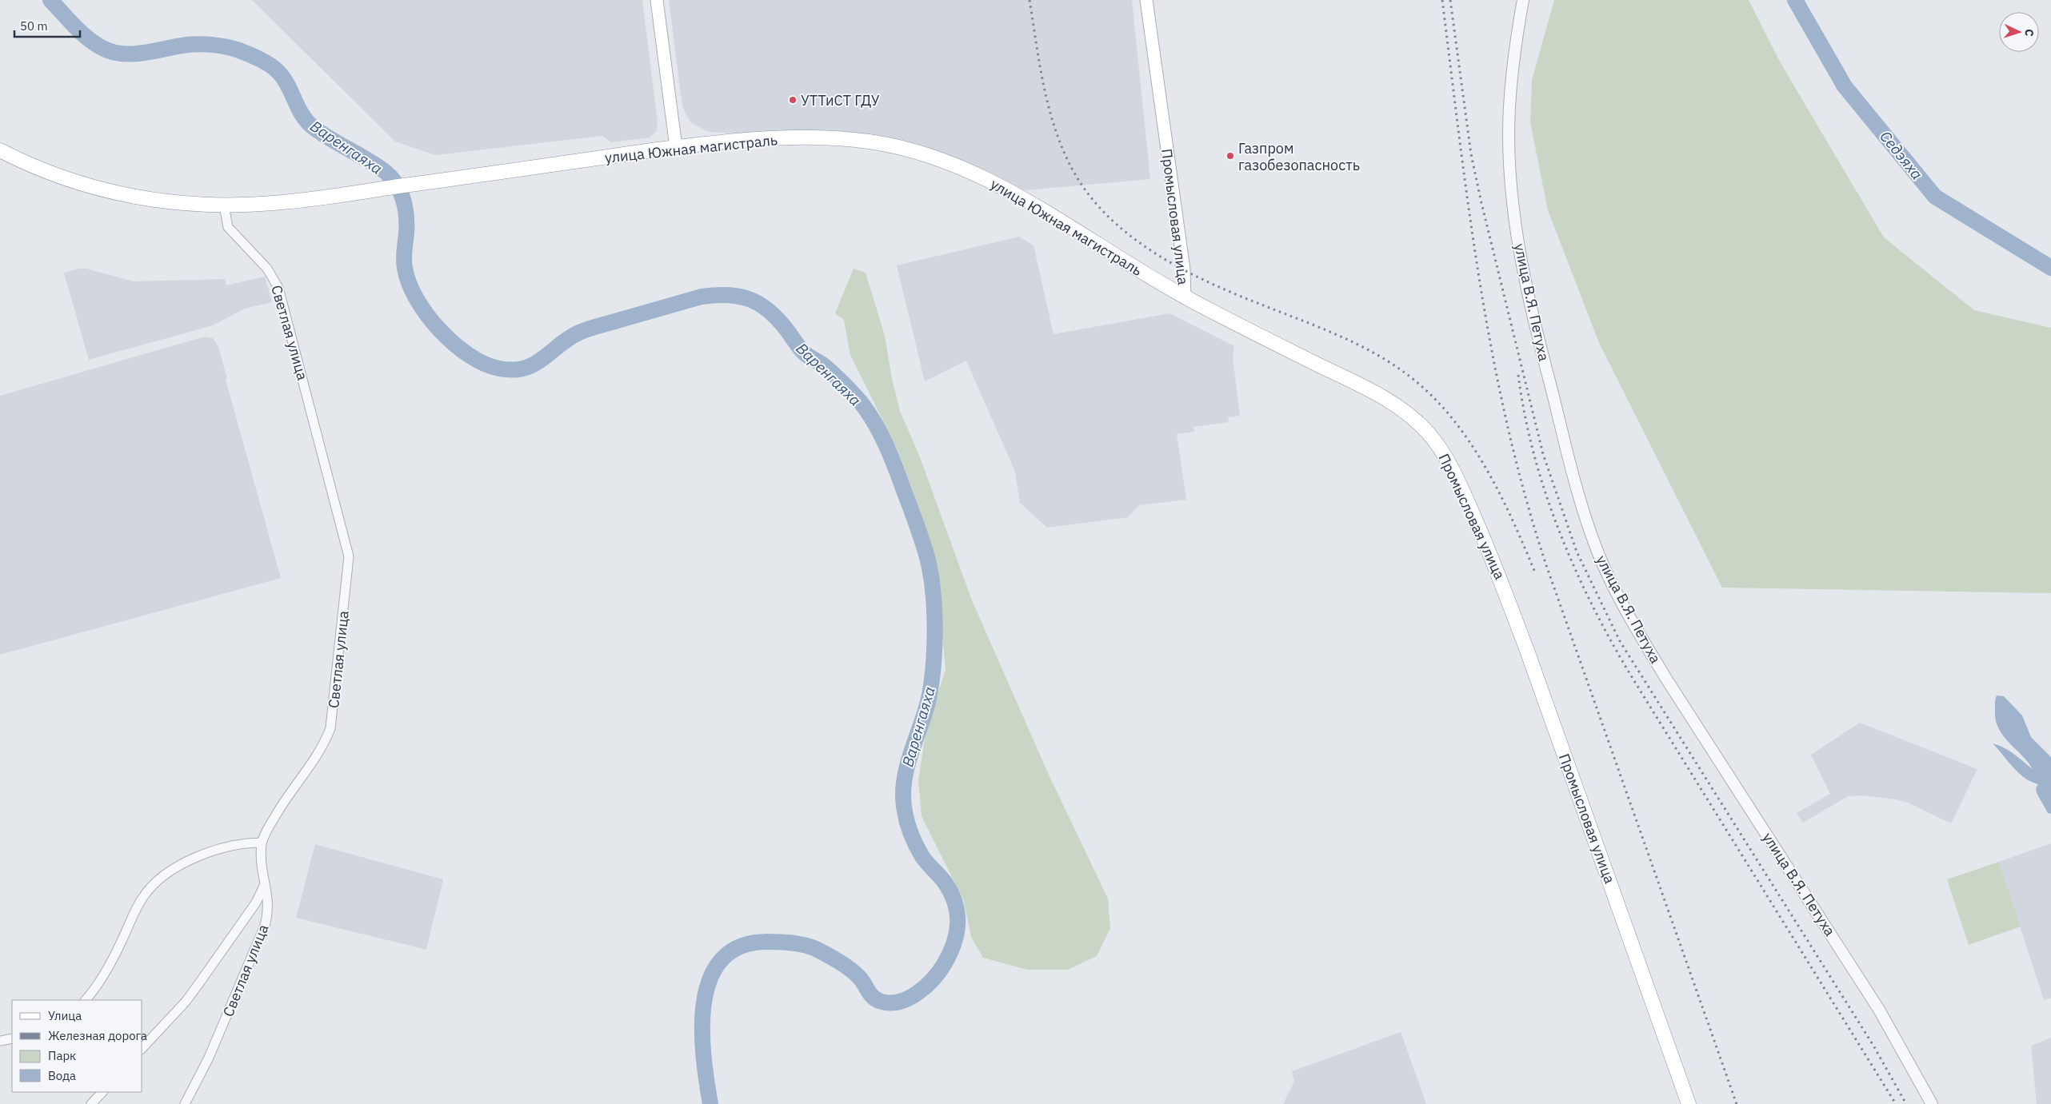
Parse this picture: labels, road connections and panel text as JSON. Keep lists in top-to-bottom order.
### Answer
{
  "streets": {
    "highway": ["улица Южная магистраль", "Промысловая улица"],
    "street": ["улица В.Я. Петуха", "Светлая улица"]
  },
  "crossings": [
    ["улица Южная магистраль", "Промысловая улица"],
    ["улица Южная магистраль", "Светлая улица"]
  ],
  "water": ["Варенгаяха", "Седэяха"],
  "places": ["УТТиСТ ГДУ", "Газпром газобезопасность"],
  "legend": [
    "Улица",
    "Железная дорога",
    "Парк",
    "Вода"
  ],
  "scale_bar": "50 m",
  "north": "right"
}
